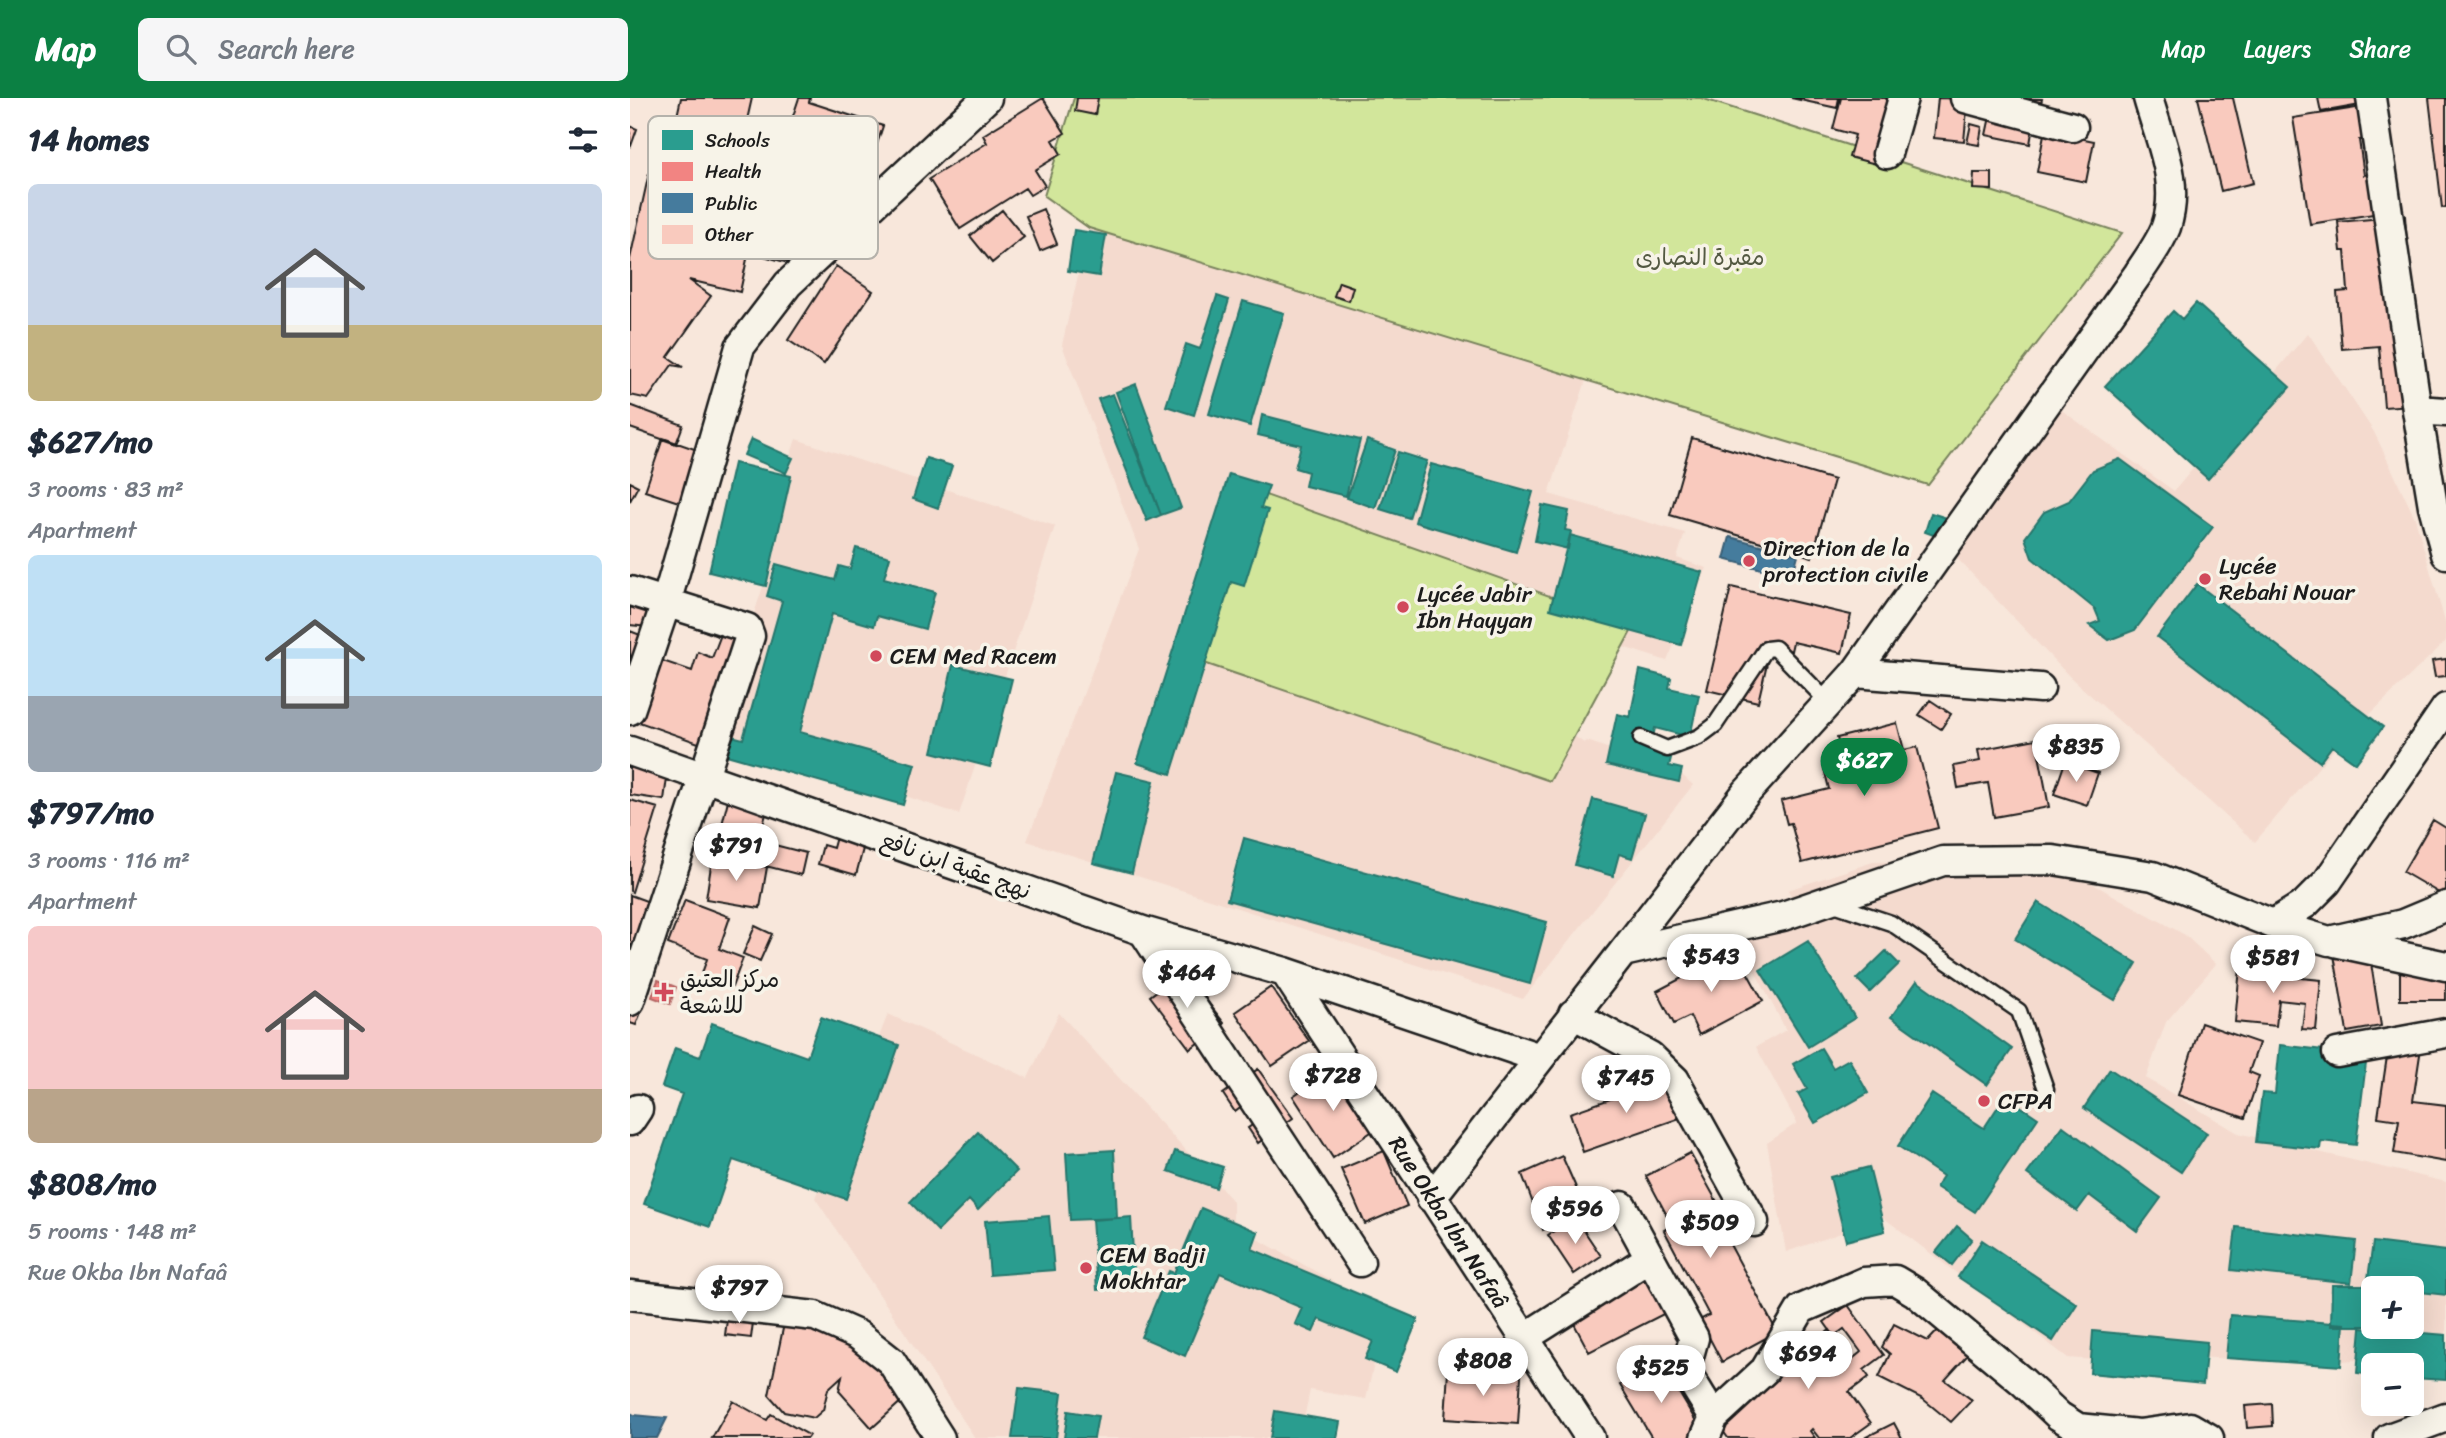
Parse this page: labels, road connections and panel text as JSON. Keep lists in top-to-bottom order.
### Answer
{
  "streets": {
    "street": ["نهج عقبة ابن نافع", "Rue Okba Ibn Nafaâ"]
  },
  "crossings": [
    ["نهج عقبة ابن نافع", "Rue Okba Ibn Nafaâ"]
  ],
  "parks": ["مقبرة النصارى"],
  "places": {
    "other": [
      "Direction de la protection civile",
      "Lycée Rebahi Nouar",
      "Lycée Jabir Ibn Hayyan",
      "CEM Med Racem",
      "CFPA",
      "CEM Badji Mokhtar"
    ],
    "health": ["مركز العتيق للاشعة"]
  },
  "legend": [
    "Schools",
    "Health",
    "Public",
    "Other"
  ],
  "page": {
    "header": "Map",
    "search": "Search here",
    "nav": ["Map", "Layers", "Share"],
    "heading": "14 homes",
    "list": [
      {
        "name": "$627/mo",
        "note": "3 rooms · 83 m² · Apartment"
      },
      {
        "name": "$797/mo",
        "note": "3 rooms · 116 m² · Apartment"
      },
      {
        "name": "$808/mo",
        "note": "5 rooms · 148 m² · Rue Okba Ibn Nafaâ"
      }
    ],
    "price": [
      "$835",
      "$627",
      "$791",
      "$543",
      "$581",
      "$464",
      "$728",
      "$745",
      "$596",
      "$509",
      "$797",
      "$694",
      "$808",
      "$525"
    ],
    "map_buttons": ["+", "−"]
  }
}
